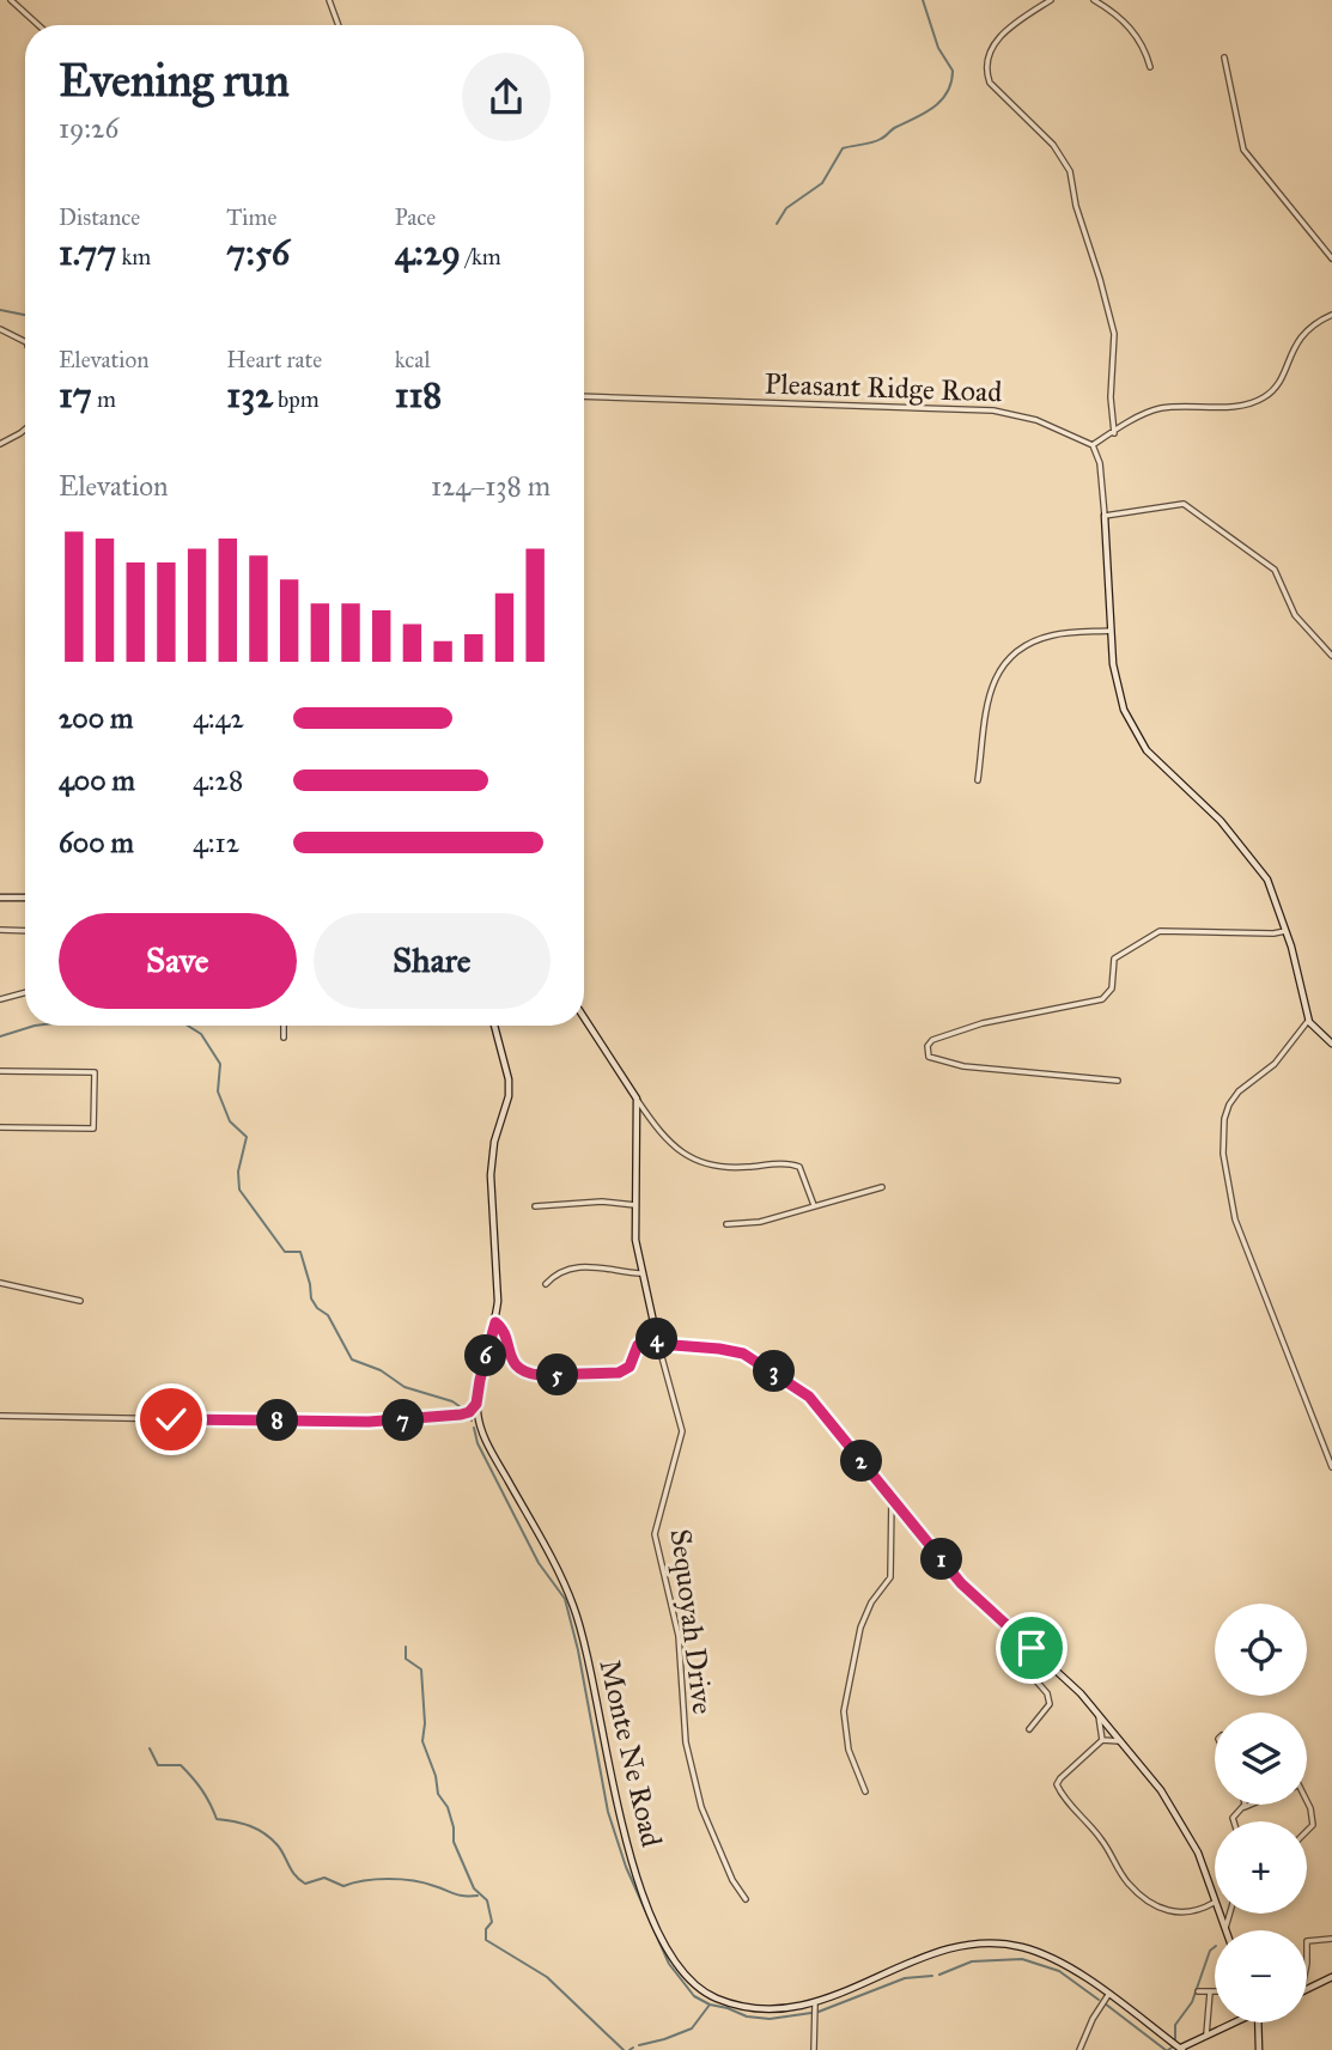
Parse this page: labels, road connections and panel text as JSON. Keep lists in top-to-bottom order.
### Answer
{
  "streets": {
    "street": ["Pleasant Ridge Road", "Sequoyah Drive", "Monte Ne Road"]
  },
  "page": {
    "heading": ["Evening run", "19:26"],
    "stats": [
      ["Distance", "1.77 km"],
      ["Time", "7:56"],
      ["Pace", "4:29 /km"],
      ["Elevation", "17 m"],
      ["Heart rate", "132 bpm"],
      ["kcal", "118"]
    ],
    "chart": ["Elevation", "124–138 m"],
    "list": [
      {
        "name": "200 m",
        "note": "4:42"
      },
      {
        "name": "400 m",
        "note": "4:28"
      },
      {
        "name": "600 m",
        "note": "4:12"
      }
    ],
    "buttons": ["Save", "Share"],
    "pins": [
      "4",
      "6",
      "3",
      "5",
      "7",
      "8",
      "2",
      "1"
    ],
    "map_buttons": ["+", "−"]
  }
}
